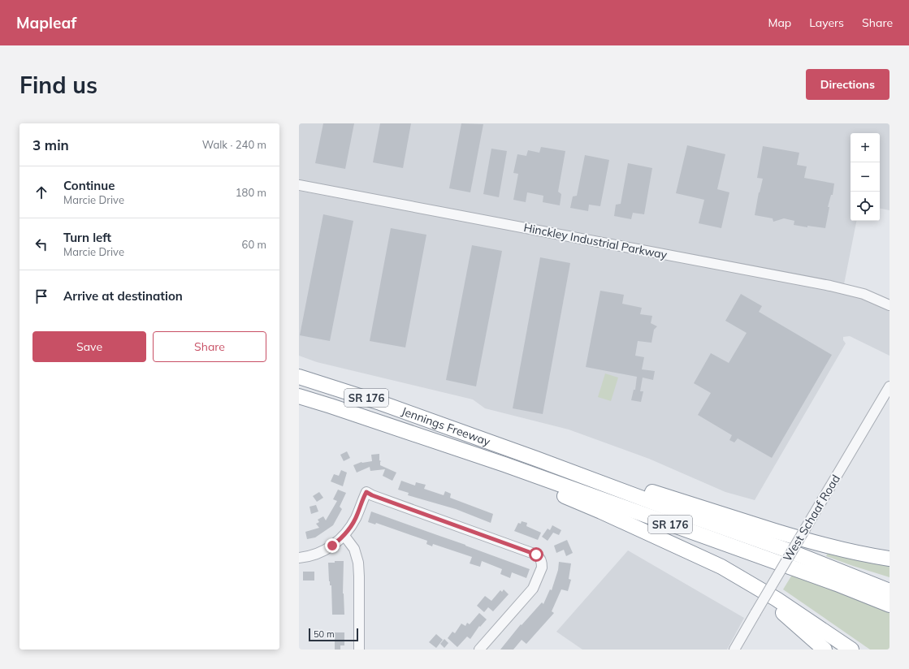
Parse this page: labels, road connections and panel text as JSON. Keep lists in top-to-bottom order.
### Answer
{
  "streets": {
    "highway": ["SR 176", "Jennings Freeway"],
    "street": ["Hinckley Industrial Parkway", "West Schaaf Road"]
  },
  "crossings": [
    ["SR 176", "Jennings Freeway"]
  ],
  "scale_bar": "50 m",
  "page": {
    "header": "Mapleaf",
    "nav": ["Map", "Layers", "Share"],
    "buttons": [
      "Directions",
      ["Save", "Share"]
    ],
    "title": "Find us",
    "heading": ["3 min", "Walk · 240 m"],
    "map_buttons": ["+", "−"],
    "list": [
      ["Continue", "Marcie Drive", "180 m"],
      ["Turn left", "Marcie Drive", "60 m"],
      "Arrive at destination"
    ],
    "scale": "50 m"
  }
}
